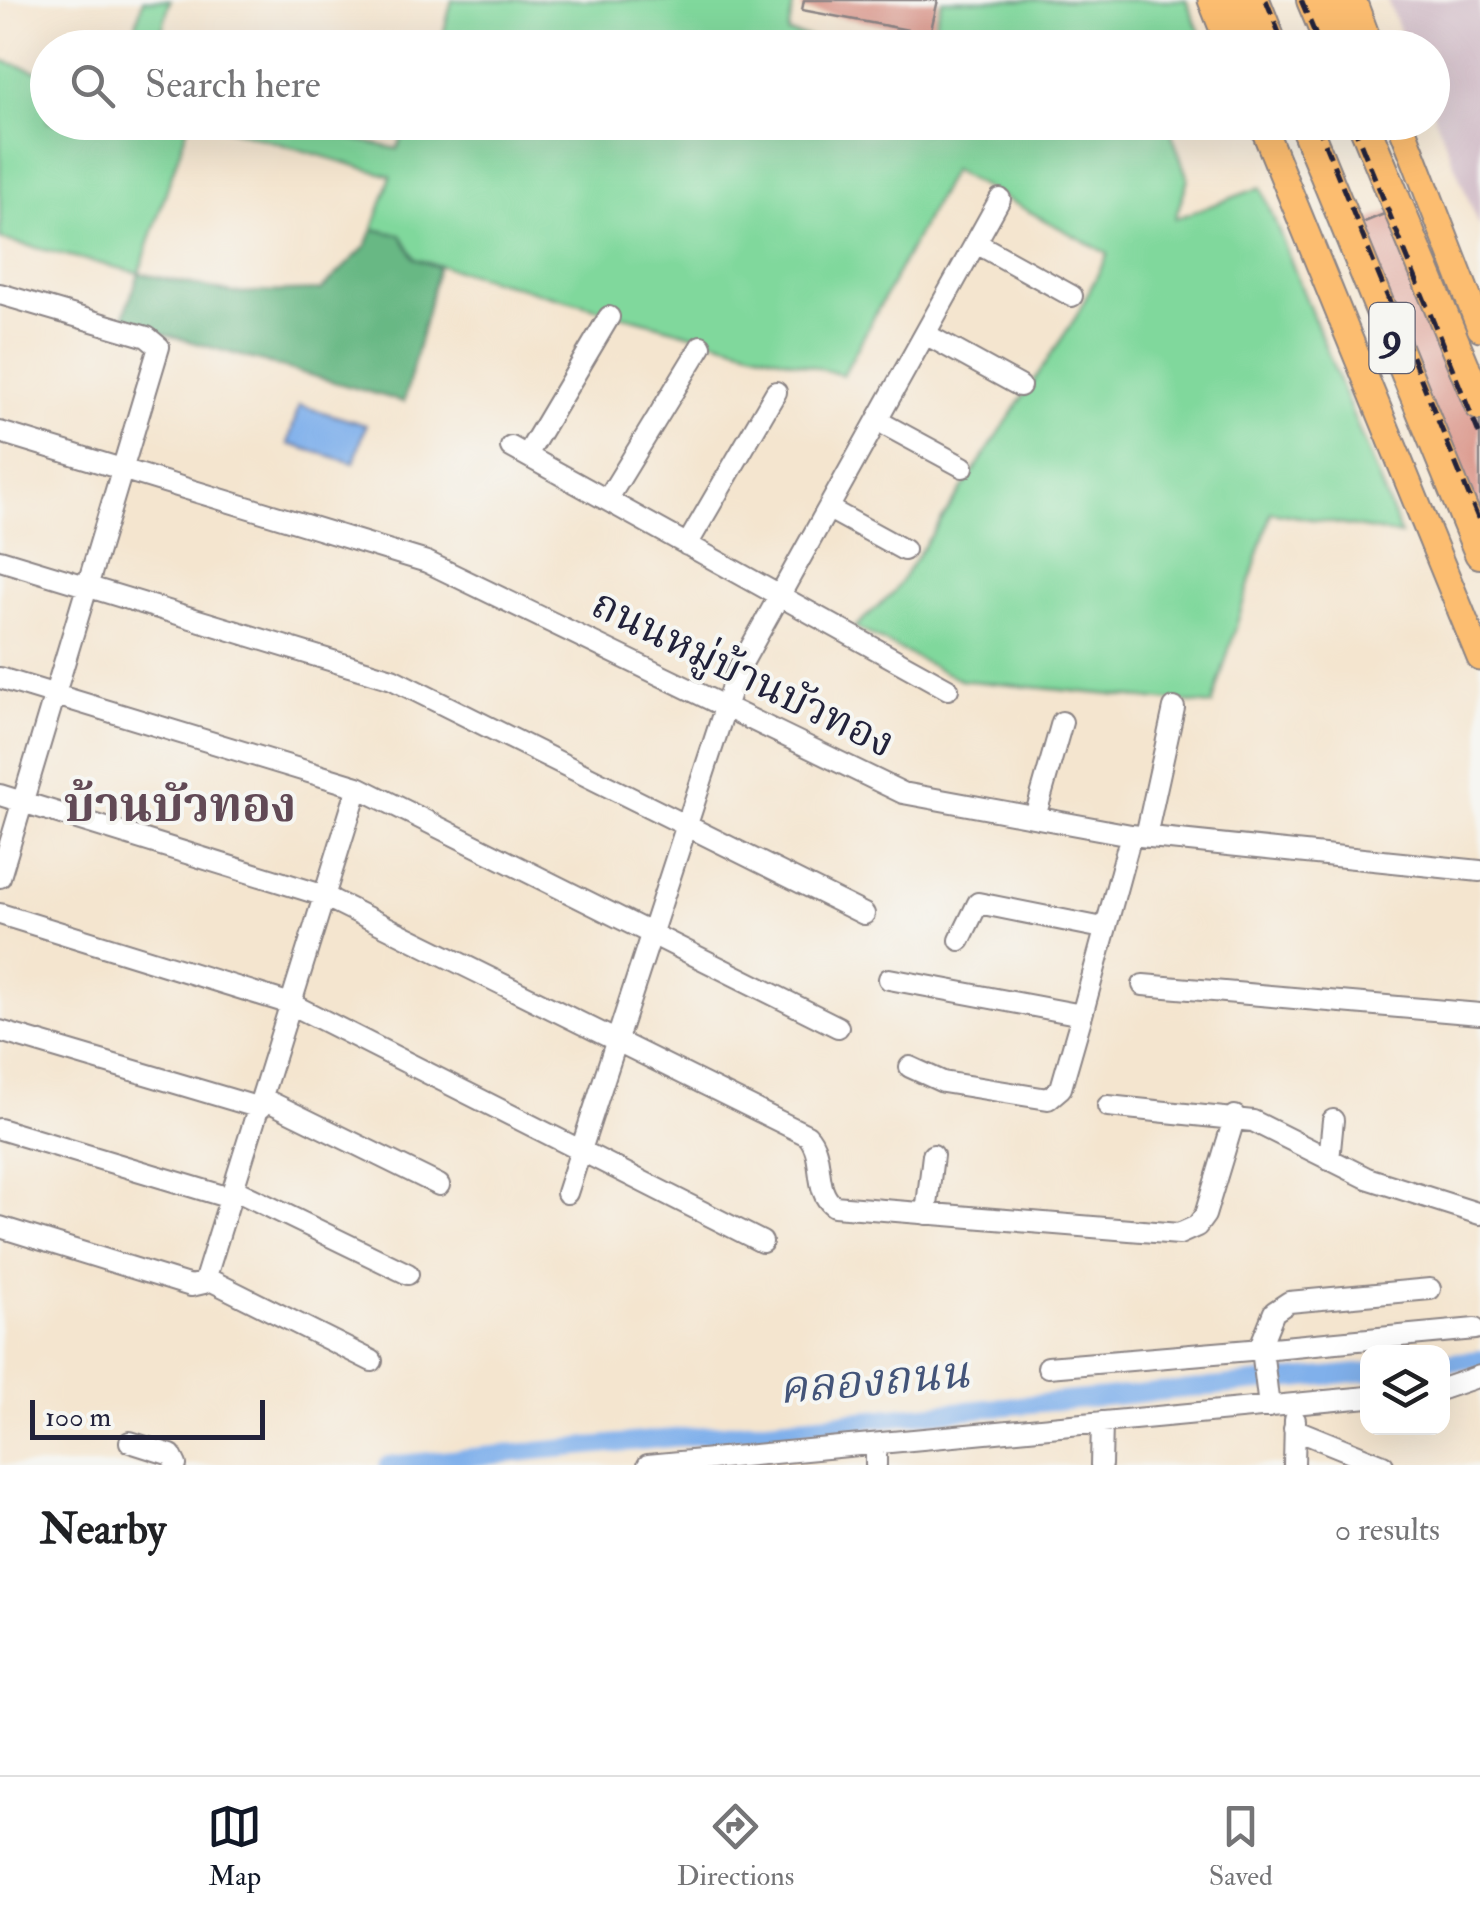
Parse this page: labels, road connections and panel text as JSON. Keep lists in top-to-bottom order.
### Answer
{
  "streets": {
    "highway": ["9"],
    "street": ["ถนนหมู่บ้านบัวทอง"]
  },
  "districts": ["บ้านบัวทอง"],
  "water": ["คลองถนน"],
  "scale_bar": "100 m",
  "page": {
    "search": "Search here",
    "scale": "100 m",
    "heading": ["Nearby", "0 results"],
    "nav": ["Map", "Directions", "Saved"]
  }
}
